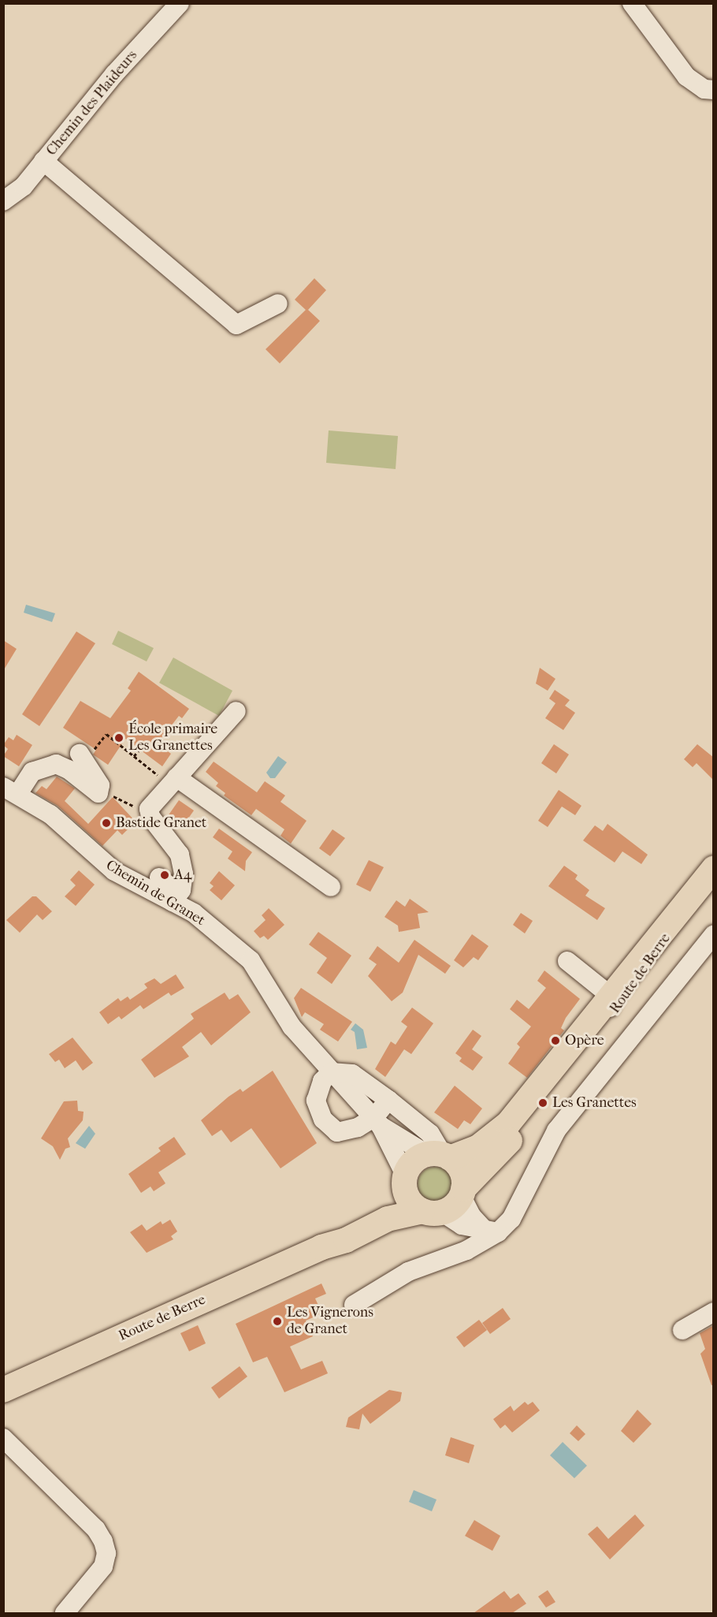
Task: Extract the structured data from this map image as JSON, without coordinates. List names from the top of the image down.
{
  "streets": {
    "main road": ["Route de Berre"],
    "street": ["Chemin des Plaideurs", "Chemin de Granet"]
  },
  "crossings": [
    ["Chemin de Granet", "Route de Berre"]
  ],
  "places": [
    "École primaire Les Granettes",
    "Bastide Granet",
    "A4",
    "Opère",
    "Les Granettes",
    "Les Vignerons de Granet"
  ]
}
